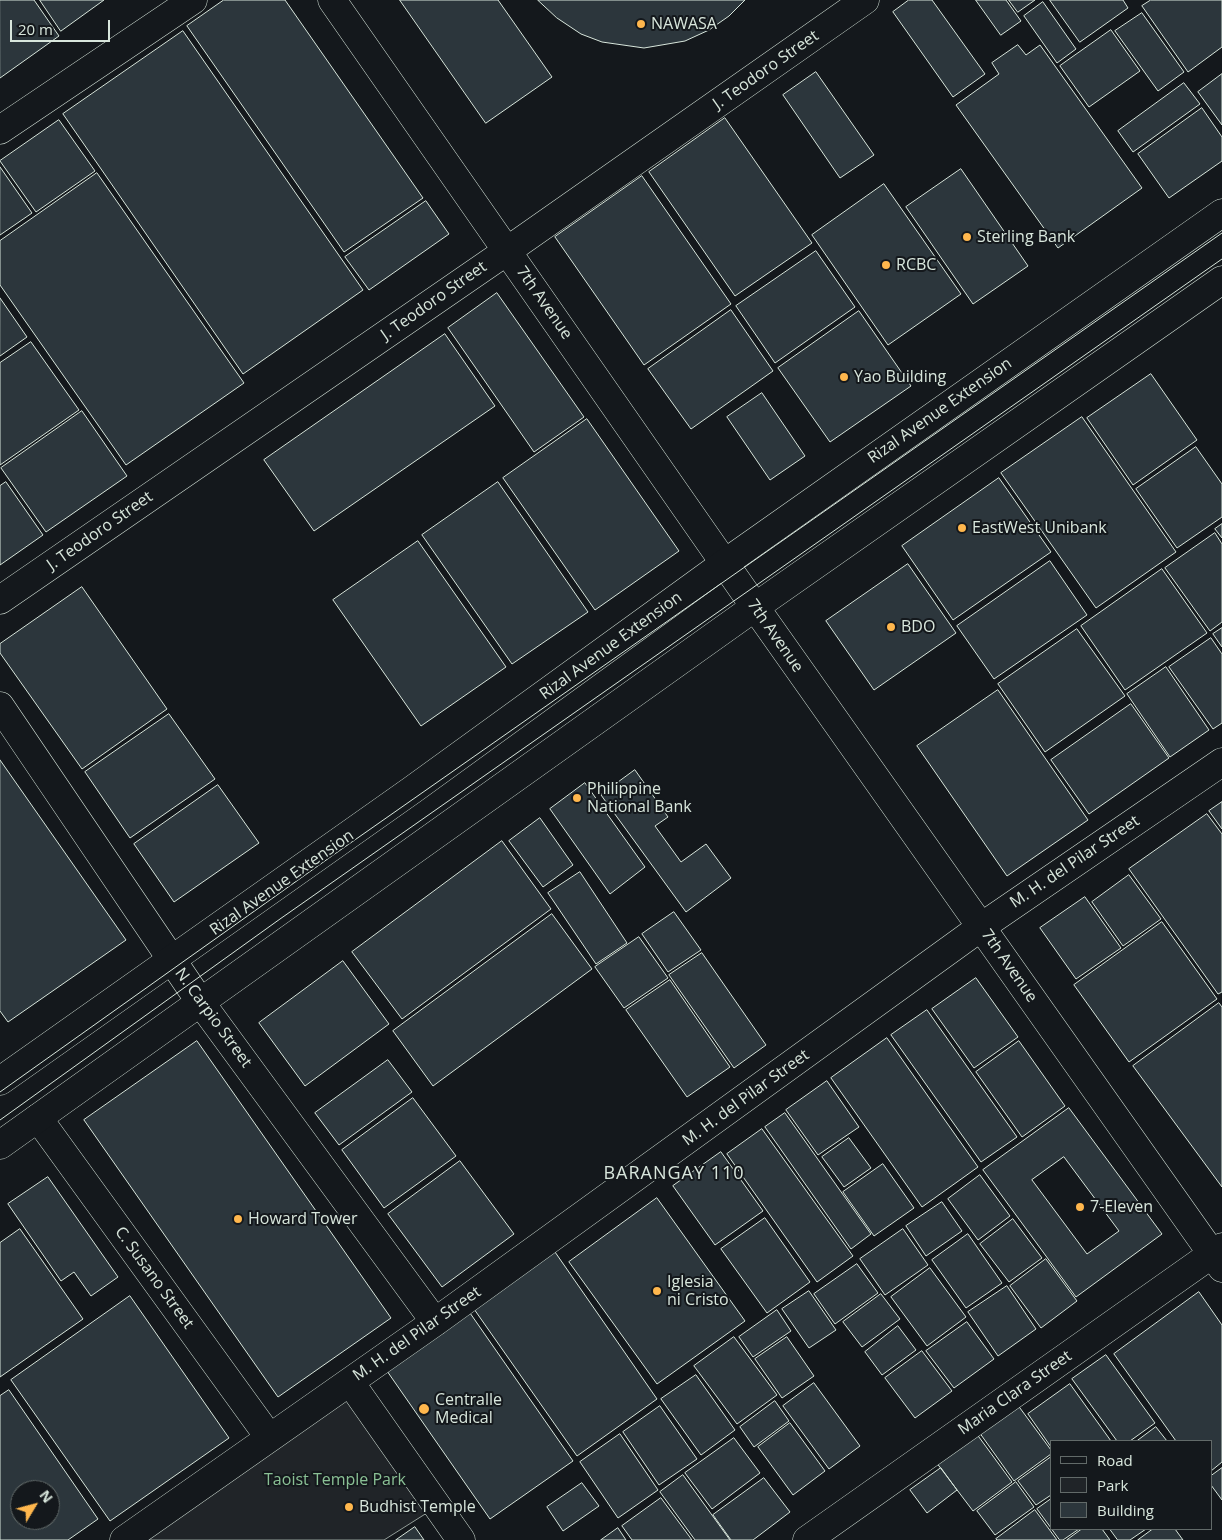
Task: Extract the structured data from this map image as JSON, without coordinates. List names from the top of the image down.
{
  "streets": {
    "street": [
      "J. Teodoro Street",
      "7th Avenue",
      "Rizal Avenue Extension",
      "M. H. del Pilar Street",
      "N. Carpio Street",
      "C. Susano Street",
      "Maria Clara Street"
    ]
  },
  "crossings": [
    ["J. Teodoro Street", "7th Avenue"],
    ["7th Avenue", "Rizal Avenue Extension"],
    ["7th Avenue", "M. H. del Pilar Street"],
    ["7th Avenue", "Maria Clara Street"],
    ["Rizal Avenue Extension", "N. Carpio Street"],
    ["M. H. del Pilar Street", "N. Carpio Street"],
    ["M. H. del Pilar Street", "C. Susano Street"]
  ],
  "districts": ["BARANGAY 110"],
  "parks": ["Taoist Temple Park"],
  "places": [
    "NAWASA",
    "Sterling Bank",
    "RCBC",
    "Yao Building",
    "EastWest Unibank",
    "BDO",
    "Philippine National Bank",
    "7-Eleven",
    "Howard Tower",
    "Iglesia ni Cristo",
    "Centralle Medical",
    "Budhist Temple"
  ],
  "legend": ["Road", "Park", "Building"],
  "scale_bar": "20 m",
  "north": "top right"
}
